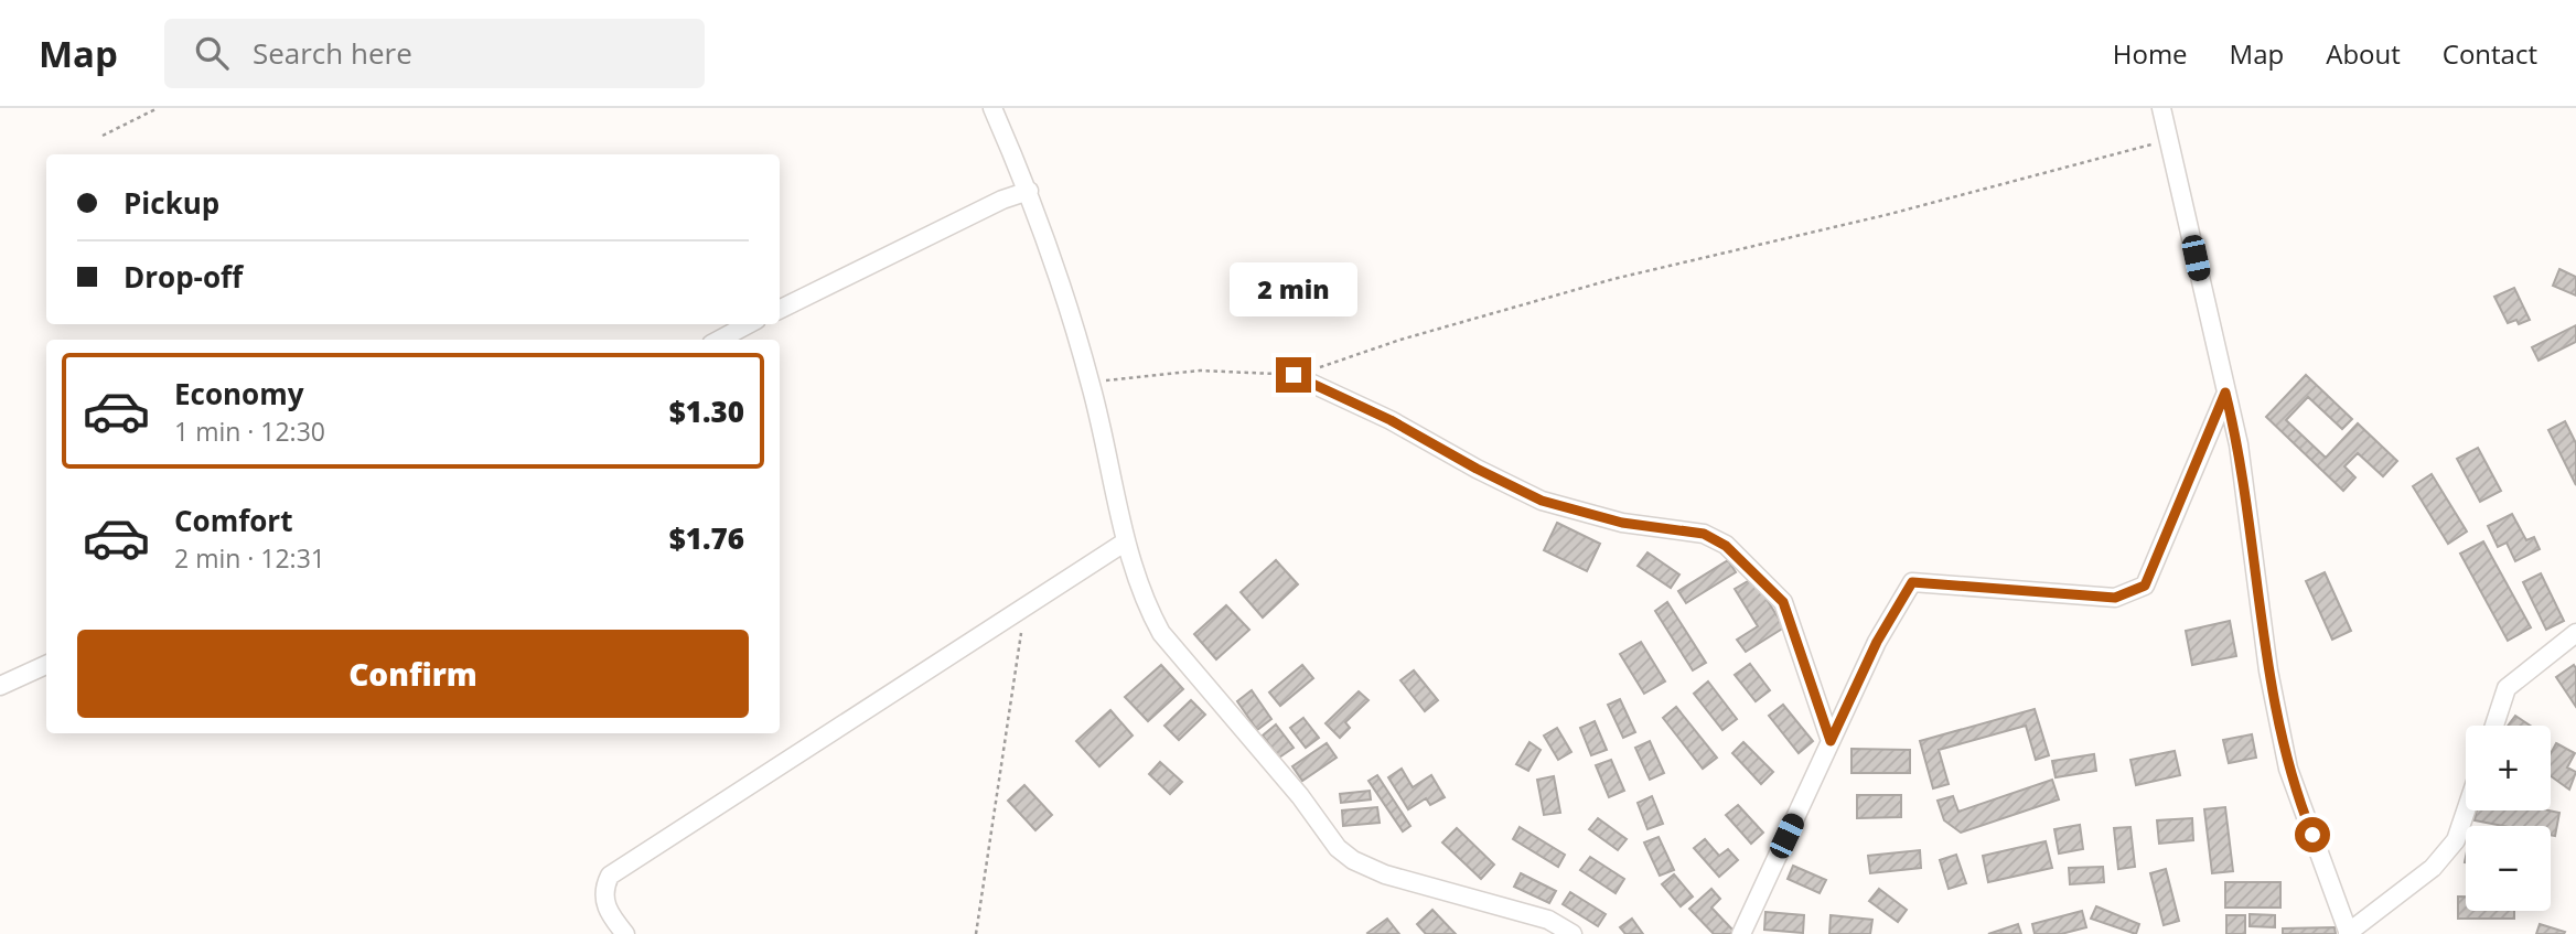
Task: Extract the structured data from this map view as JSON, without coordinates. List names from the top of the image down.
{
  "page": {
    "header": "Map",
    "search": "Search here",
    "nav": [
      "Home",
      "Map",
      "About",
      "Contact"
    ],
    "banner": ["Pickup", "Drop-off"],
    "bubble": "2 min",
    "list": [
      {
        "name": "Economy",
        "note": "1 min · 12:30",
        "value": "$1.30"
      },
      {
        "name": "Comfort",
        "note": "2 min · 12:31",
        "value": "$1.76"
      }
    ],
    "buttons": "Confirm",
    "map_buttons": ["+", "−"]
  }
}
